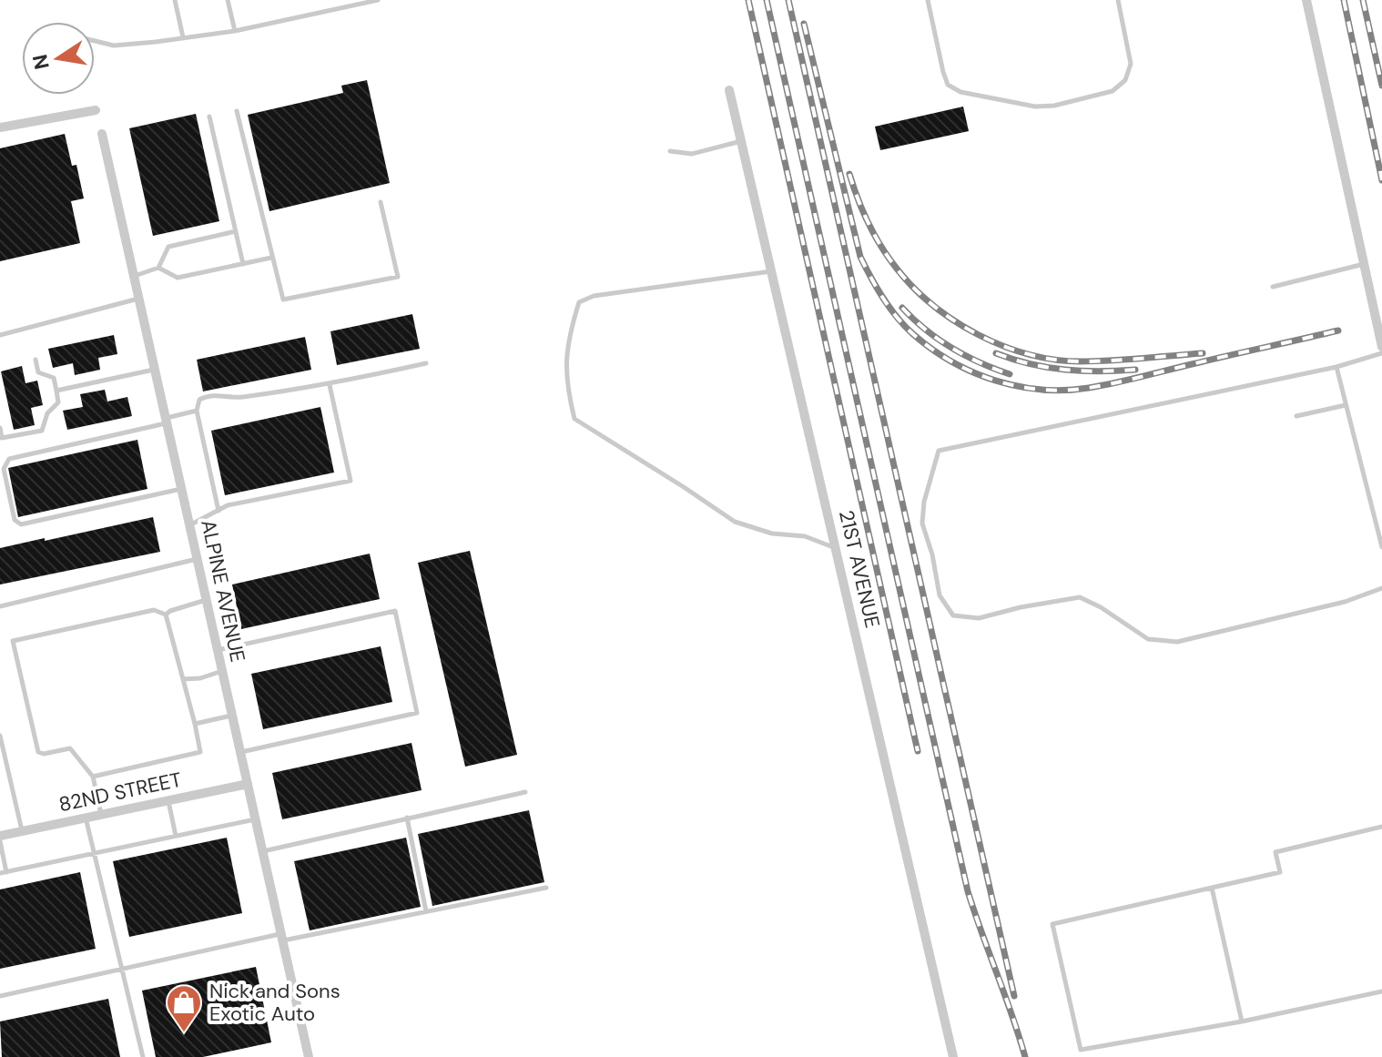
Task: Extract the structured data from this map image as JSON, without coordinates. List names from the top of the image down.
{
  "streets": {
    "street": ["21ST AVENUE", "ALPINE AVENUE", "82ND STREET"]
  },
  "crossings": [
    ["ALPINE AVENUE", "82ND STREET"]
  ],
  "places": {
    "shop": ["Nick and Sons Exotic Auto"]
  },
  "north": "left"
}
